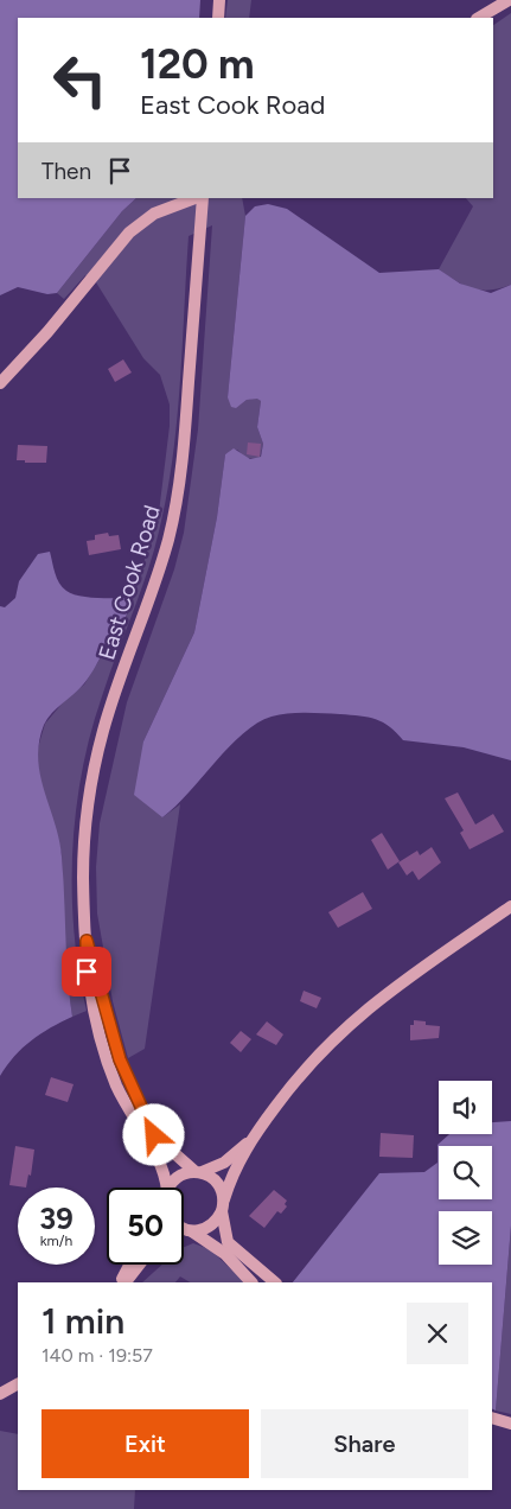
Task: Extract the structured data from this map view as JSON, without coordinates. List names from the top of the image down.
{
  "streets": {
    "main road": ["East Cook Road"]
  },
  "page": {
    "turn": ["120 m", "East Cook Road"],
    "then": "Then",
    "speed": "39 km/h",
    "limit": "50",
    "heading": ["1 min", "140 m · 19:57"],
    "buttons": ["Exit", "Share"]
  }
}
